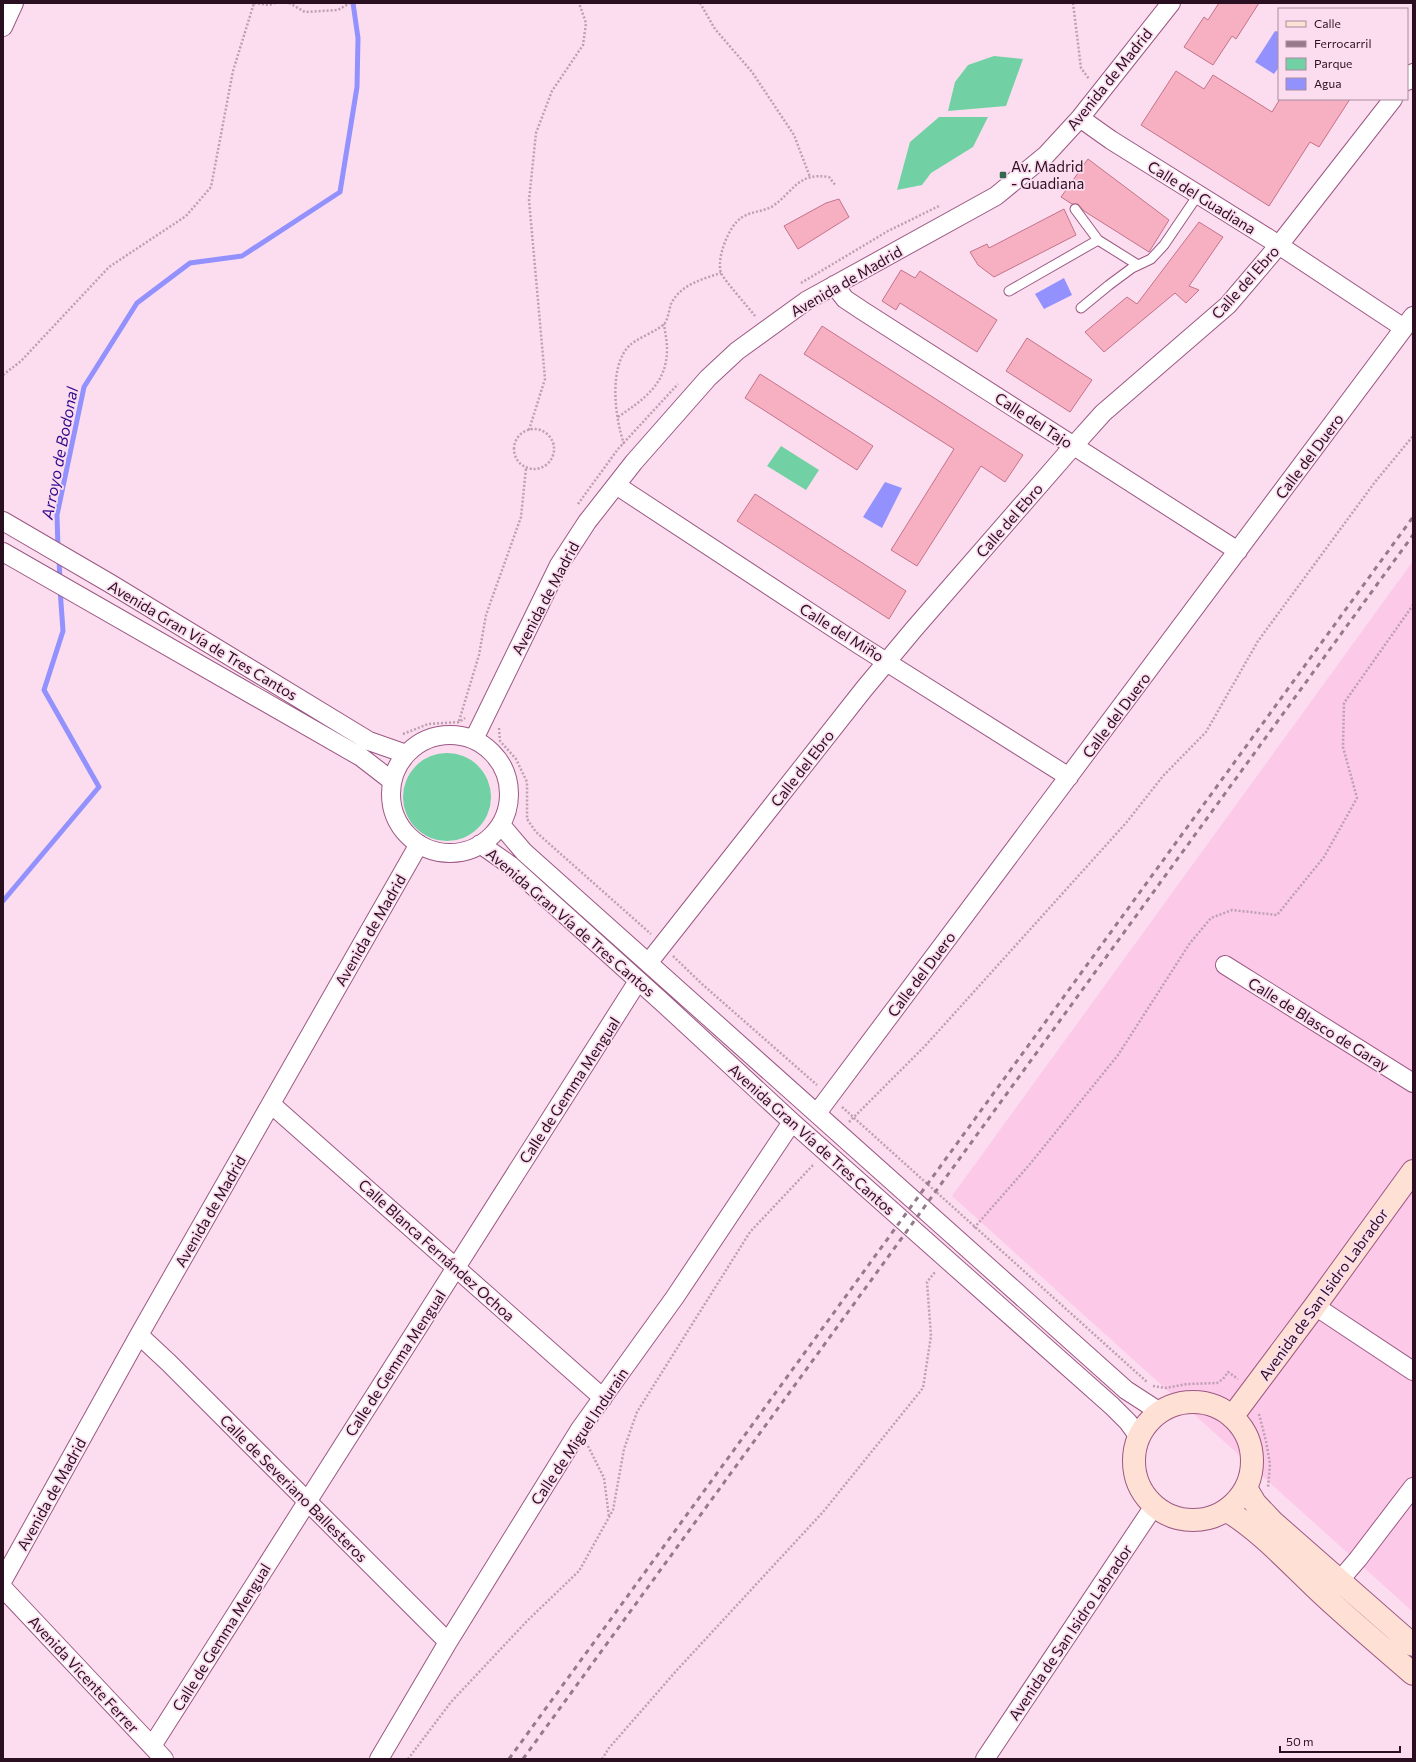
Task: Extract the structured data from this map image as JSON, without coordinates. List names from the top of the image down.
{
  "streets": {
    "street": [
      "Avenida de Madrid",
      "Calle del Guadiana",
      "Calle del Ebro",
      "Calle del Tajo",
      "Calle del Duero",
      "Calle del Miño",
      "Avenida Gran Vía de Tres Cantos",
      "Calle de Blasco de Garay",
      "Calle de Gemma Mengual",
      "Calle Blanca Fernández Ochoa",
      "Avenida de San Isidro Labrador",
      "Calle de Miguel Indurain",
      "Calle de Severiano Ballesteros",
      "Avenida Vicente Ferrer"
    ]
  },
  "crossings": [
    ["Avenida de Madrid", "Calle del Guadiana"],
    ["Avenida de Madrid", "Calle del Tajo"],
    ["Avenida de Madrid", "Calle del Miño"],
    ["Avenida de Madrid", "Avenida Gran Vía de Tres Cantos"],
    ["Avenida de Madrid", "Calle Blanca Fernández Ochoa"],
    ["Avenida de Madrid", "Calle de Severiano Ballesteros"],
    ["Calle del Guadiana", "Calle del Ebro"],
    ["Calle del Guadiana", "Calle del Duero"],
    ["Calle del Ebro", "Calle del Tajo"],
    ["Calle del Ebro", "Calle del Miño"],
    ["Calle del Ebro", "Avenida Gran Vía de Tres Cantos"],
    ["Calle del Tajo", "Calle del Duero"],
    ["Calle del Duero", "Calle del Miño"],
    ["Calle del Duero", "Avenida Gran Vía de Tres Cantos"],
    ["Avenida Gran Vía de Tres Cantos", "Calle de Gemma Mengual"],
    ["Avenida Gran Vía de Tres Cantos", "Avenida de San Isidro Labrador"],
    ["Avenida Gran Vía de Tres Cantos", "Calle de Miguel Indurain"],
    ["Calle de Gemma Mengual", "Calle Blanca Fernández Ochoa"],
    ["Calle de Gemma Mengual", "Calle de Severiano Ballesteros"],
    ["Calle de Gemma Mengual", "Avenida Vicente Ferrer"],
    ["Calle Blanca Fernández Ochoa", "Calle de Miguel Indurain"],
    ["Calle de Miguel Indurain", "Calle de Severiano Ballesteros"]
  ],
  "water": ["Arroyo de Bodonal"],
  "places": {
    "transit": ["Av. Madrid - Guadiana"]
  },
  "legend": [
    "Calle",
    "Ferrocarril",
    "Parque",
    "Agua"
  ],
  "scale_bar": "50 m"
}
